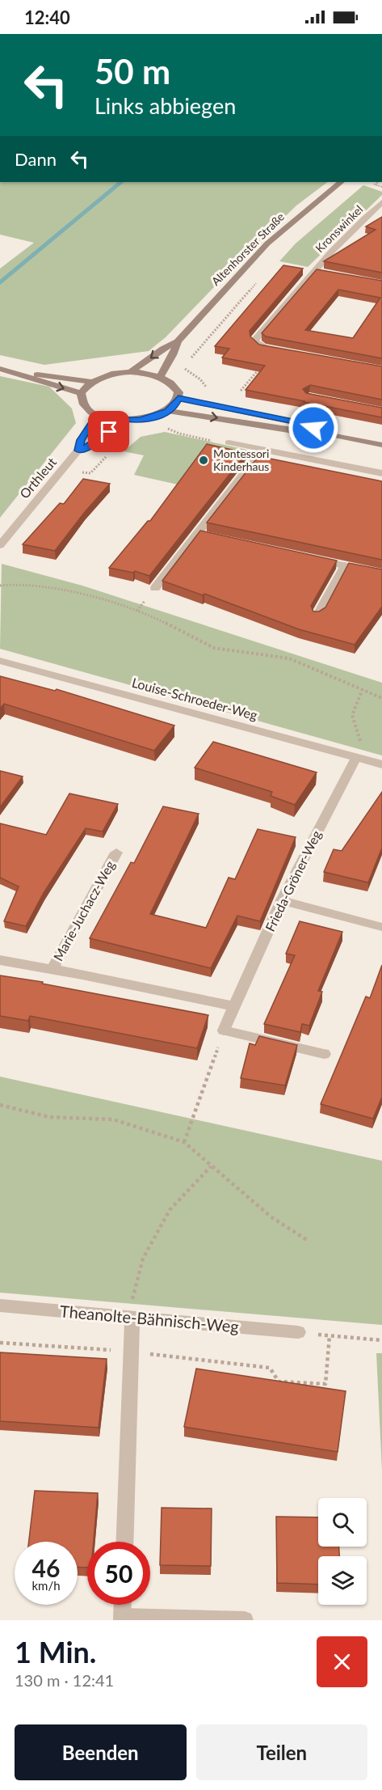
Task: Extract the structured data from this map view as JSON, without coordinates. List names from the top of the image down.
{
  "streets": {
    "main road": ["Altenhorster Straße"],
    "street": [
      "Kronswinkel",
      "Orthleut",
      "Louise-Schroeder-Weg",
      "Frieda-Gröner-Weg",
      "Marie-Juchacz-Weg",
      "Theanolte-Bähnisch-Weg"
    ]
  },
  "crossings": [
    ["Louise-Schroeder-Weg", "Frieda-Gröner-Weg"]
  ],
  "places": ["Montessori Kinderhaus"],
  "page": {
    "status": "12:40",
    "turn": ["50 m", "Links abbiegen"],
    "then": "Dann",
    "speed": "46 km/h",
    "limit": "50",
    "heading": ["1 Min.", "130 m · 12:41"],
    "buttons": ["Beenden", "Teilen"]
  }
}
